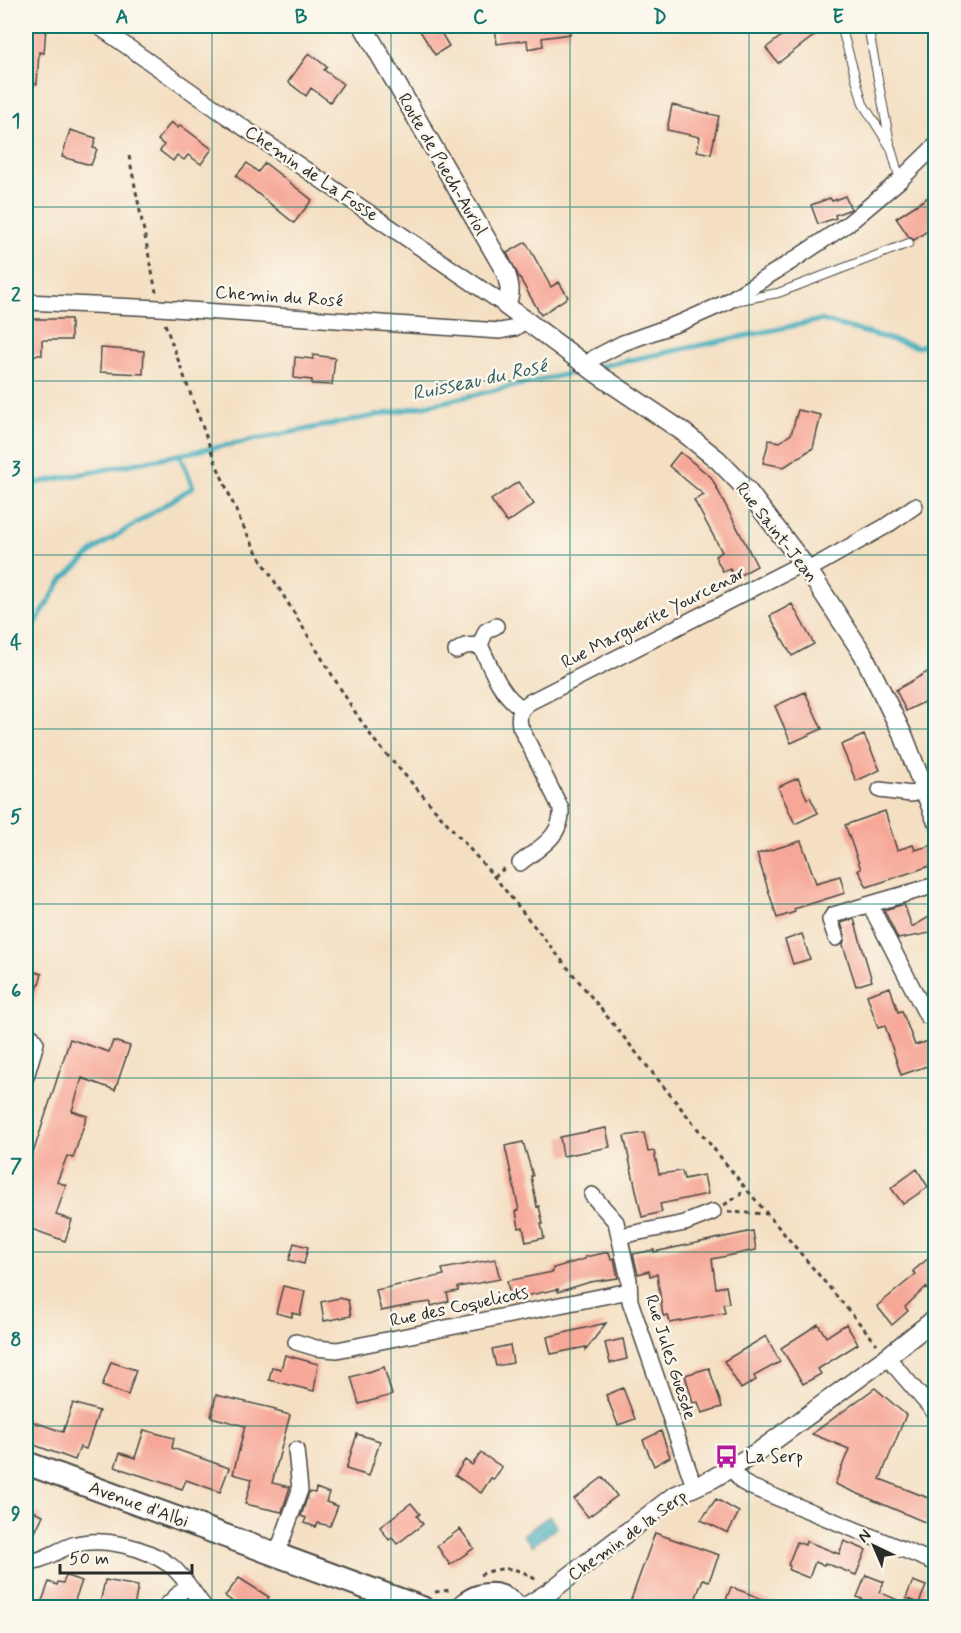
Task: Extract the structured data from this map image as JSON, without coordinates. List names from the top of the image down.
{
  "streets": {
    "main road": ["Avenue d'Albi"],
    "street": [
      "Route de Puech-Auriol",
      "Chemin de La Fosse",
      "Chemin du Rosé",
      "Rue Saint-Jean",
      "Rue Marguerite Yourcenar",
      "Rue des Coquelicots",
      "Rue Jules Guesde",
      "Chemin de la Serp"
    ]
  },
  "crossings": [
    ["Route de Puech-Auriol", "Chemin de La Fosse"],
    ["Chemin de La Fosse", "Chemin du Rosé"],
    ["Chemin de La Fosse", "Rue Saint-Jean"],
    ["Chemin du Rosé", "Rue Saint-Jean"],
    ["Rue Saint-Jean", "Rue Marguerite Yourcenar"],
    ["Rue des Coquelicots", "Rue Jules Guesde"],
    ["Rue Jules Guesde", "Chemin de la Serp"]
  ],
  "water": ["Ruisseau du Rosé"],
  "places": {
    "bus stop": ["La Serp"]
  },
  "scale_bar": "50 m",
  "north": "top left",
  "grid": {
    "columns": [
      "A",
      "B",
      "C",
      "D",
      "E"
    ],
    "rows": [
      "1",
      "2",
      "3",
      "4",
      "5",
      "6",
      "7",
      "8",
      "9"
    ]
  }
}
